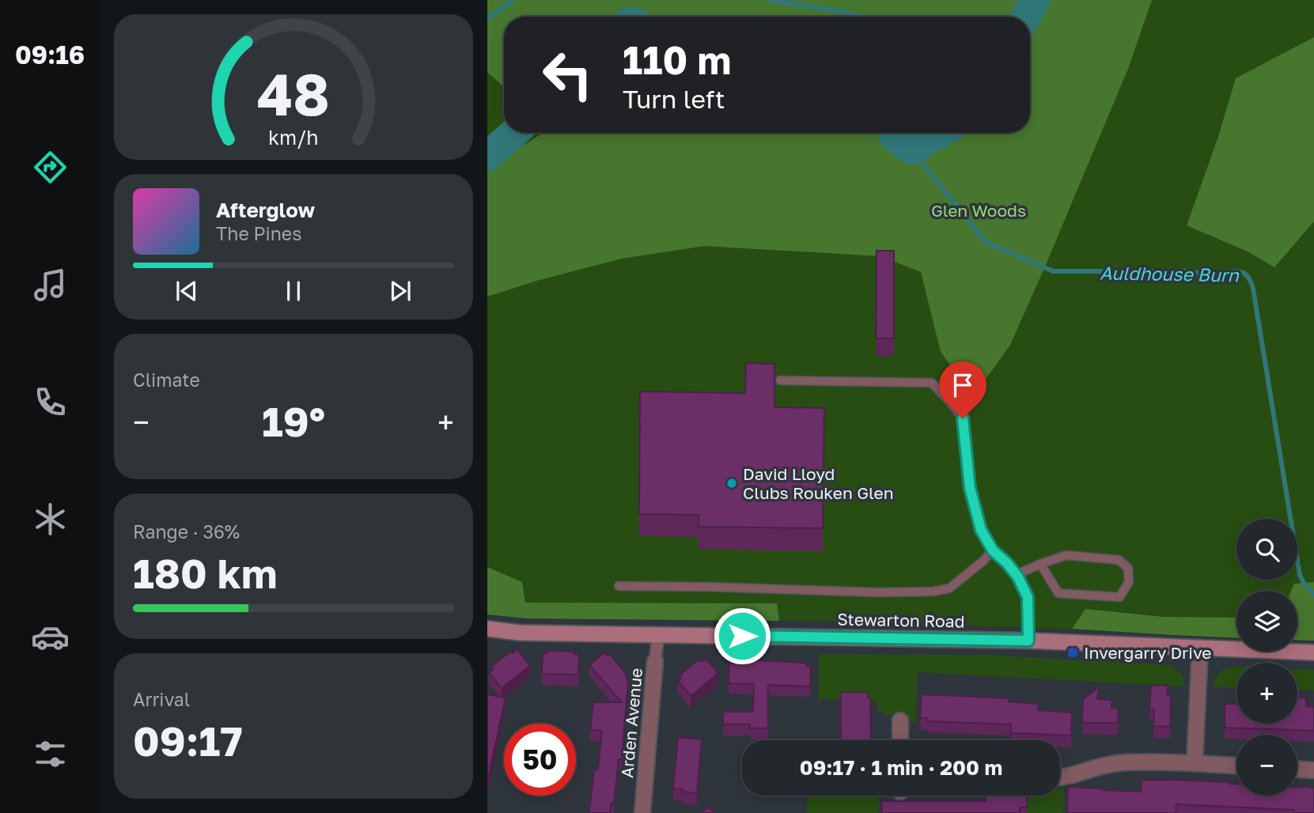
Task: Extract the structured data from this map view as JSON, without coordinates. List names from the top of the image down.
{
  "streets": {
    "main road": ["Stewarton Road"],
    "street": ["Arden Avenue"]
  },
  "crossings": [
    ["Stewarton Road", "Arden Avenue"]
  ],
  "water": ["Auldhouse Burn"],
  "parks": ["Glen Woods"],
  "places": {
    "other": ["David Lloyd Clubs Rouken Glen"],
    "transit": ["Invergarry Drive"]
  },
  "page": {
    "tabs": "09:16",
    "turn": ["110 m", "Turn left"],
    "song": ["Afterglow", "The Pines"],
    "tile": [
      "Climate",
      ["Range · 36%", "180 km"],
      ["Arrival", "09:17"]
    ],
    "heat": ["−", "19°", "+"],
    "map_buttons": ["+", "−"],
    "limit": "50",
    "trip": "09:17 · 1 min · 200 m",
    "gauge": ["48", "km/h"]
  }
}
